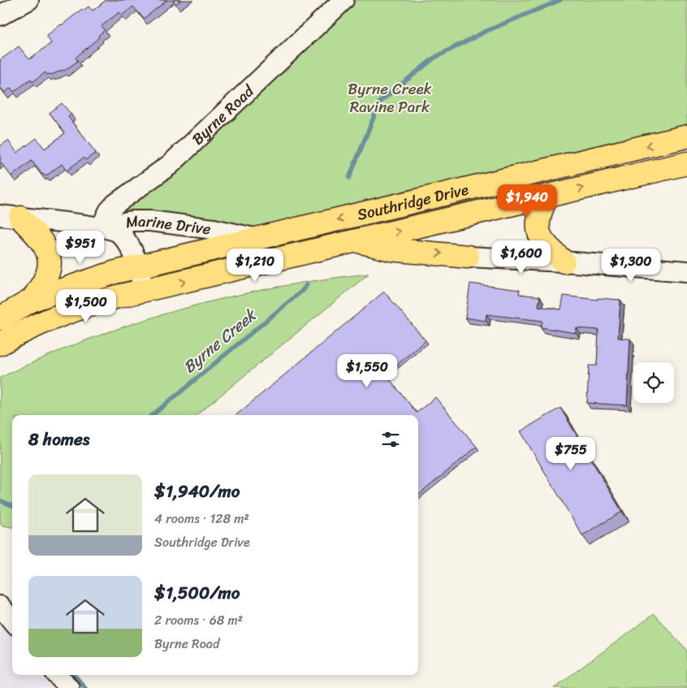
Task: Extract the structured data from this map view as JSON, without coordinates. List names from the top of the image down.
{
  "streets": {
    "main road": ["Southridge Drive"],
    "street": ["Byrne Road", "Marine Drive"]
  },
  "crossings": [
    ["Byrne Road", "Marine Drive"],
    ["Southridge Drive", "Marine Drive"]
  ],
  "water": ["Byrne Creek"],
  "parks": ["Byrne Creek Ravine Park"],
  "page": {
    "price": [
      "$1,940",
      "$951",
      "$1,600",
      "$1,210",
      "$1,300",
      "$1,500",
      "$1,550",
      "$755"
    ],
    "heading": "8 homes",
    "list": [
      {
        "name": "$1,940/mo",
        "note": "4 rooms · 128 m² · Southridge Drive"
      },
      {
        "name": "$1,500/mo",
        "note": "2 rooms · 68 m² · Byrne Road"
      }
    ]
  }
}
